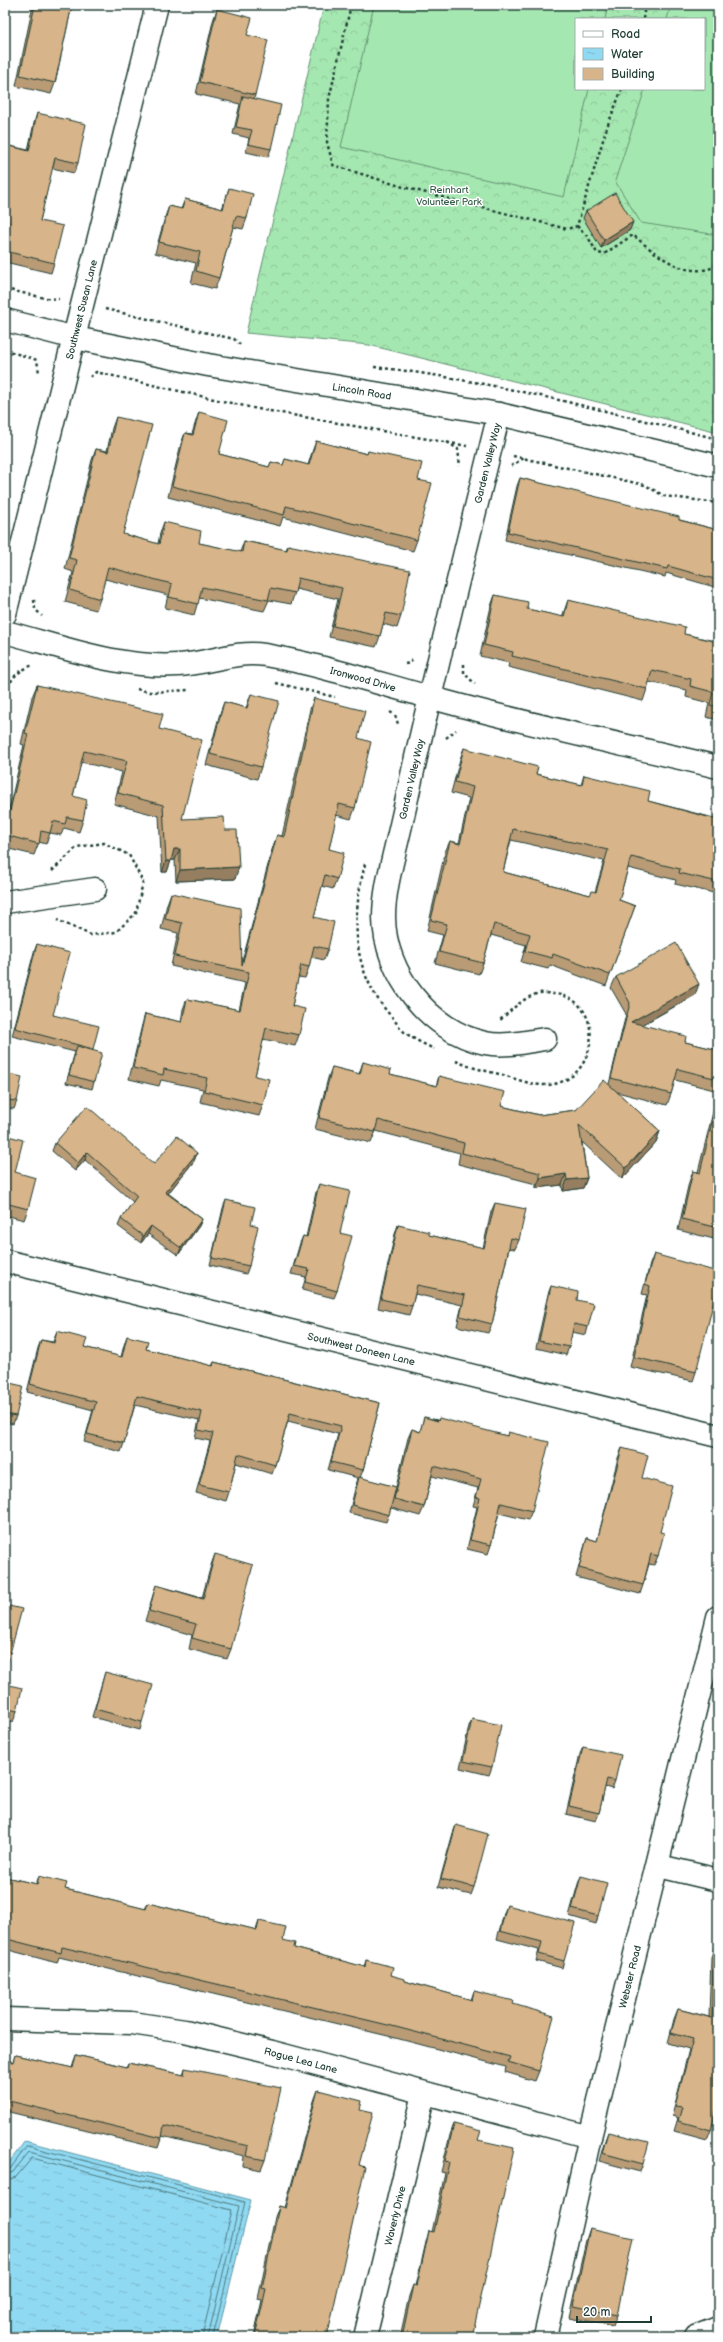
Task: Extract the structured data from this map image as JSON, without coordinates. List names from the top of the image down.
{
  "streets": {
    "street": [
      "Southwest Susan Lane",
      "Lincoln Road",
      "Garden Valley Way",
      "Ironwood Drive",
      "Southwest Doneen Lane",
      "Webster Road",
      "Rogue Lea Lane",
      "Waverly Drive"
    ]
  },
  "crossings": [
    ["Southwest Susan Lane", "Lincoln Road"],
    ["Lincoln Road", "Garden Valley Way"],
    ["Garden Valley Way", "Ironwood Drive"],
    ["Webster Road", "Rogue Lea Lane"],
    ["Rogue Lea Lane", "Waverly Drive"]
  ],
  "parks": ["Reinhart Volunteer Park"],
  "legend": ["Road", "Water", "Building"],
  "scale_bar": "20 m"
}
